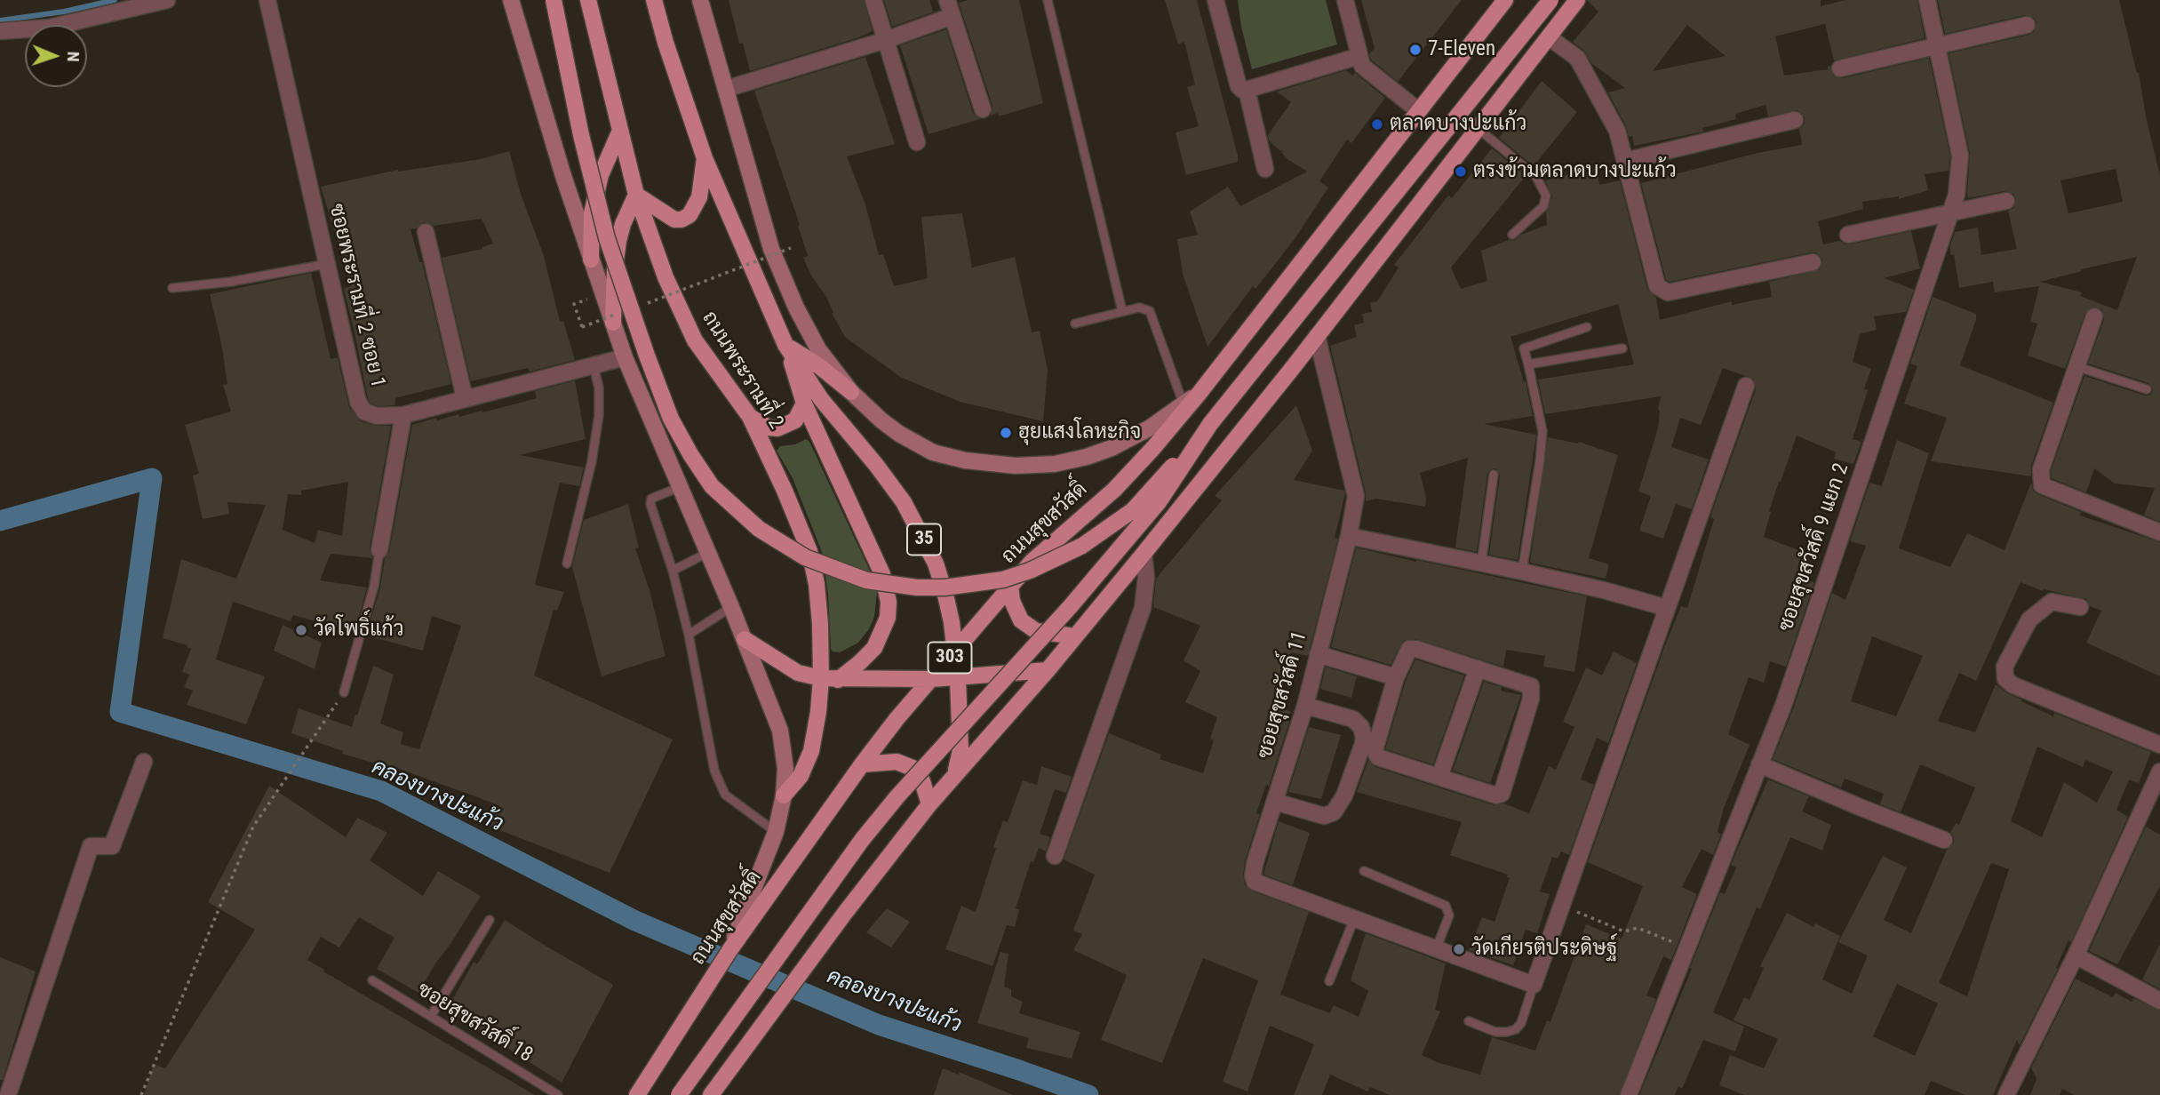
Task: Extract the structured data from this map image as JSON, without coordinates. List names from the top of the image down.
{
  "streets": {
    "main road": [
      "ถนนพระรามที่ 2",
      "ถนนสุขสวัสดิ์",
      "35",
      "303"
    ],
    "street": ["ซอยพระรามที่ 2 ซอย 1", "ซอยสุขสวัสดิ์ 9 แยก 2", "ซอยสุขสวัสดิ์ 11"],
    "lane": ["ซอยสุขสวัสดิ์ 18"]
  },
  "crossings": [
    ["ซอยพระรามที่ 2 ซอย 1", "ถนนพระรามที่ 2"],
    ["ถนนพระรามที่ 2", "ถนนสุขสวัสดิ์"],
    ["ถนนสุขสวัสดิ์", "35"]
  ],
  "water": ["คลองบางปะแก้ว"],
  "places": [
    "7-Eleven",
    "ตลาดบางปะแก้ว",
    "ตรงข้ามตลาดบางปะแก้ว",
    "ฮุยแสงโลหะกิจ",
    "วัดโพธิ์แก้ว",
    "วัดเกียรติประดิษฐ์"
  ],
  "north": "right"
}
